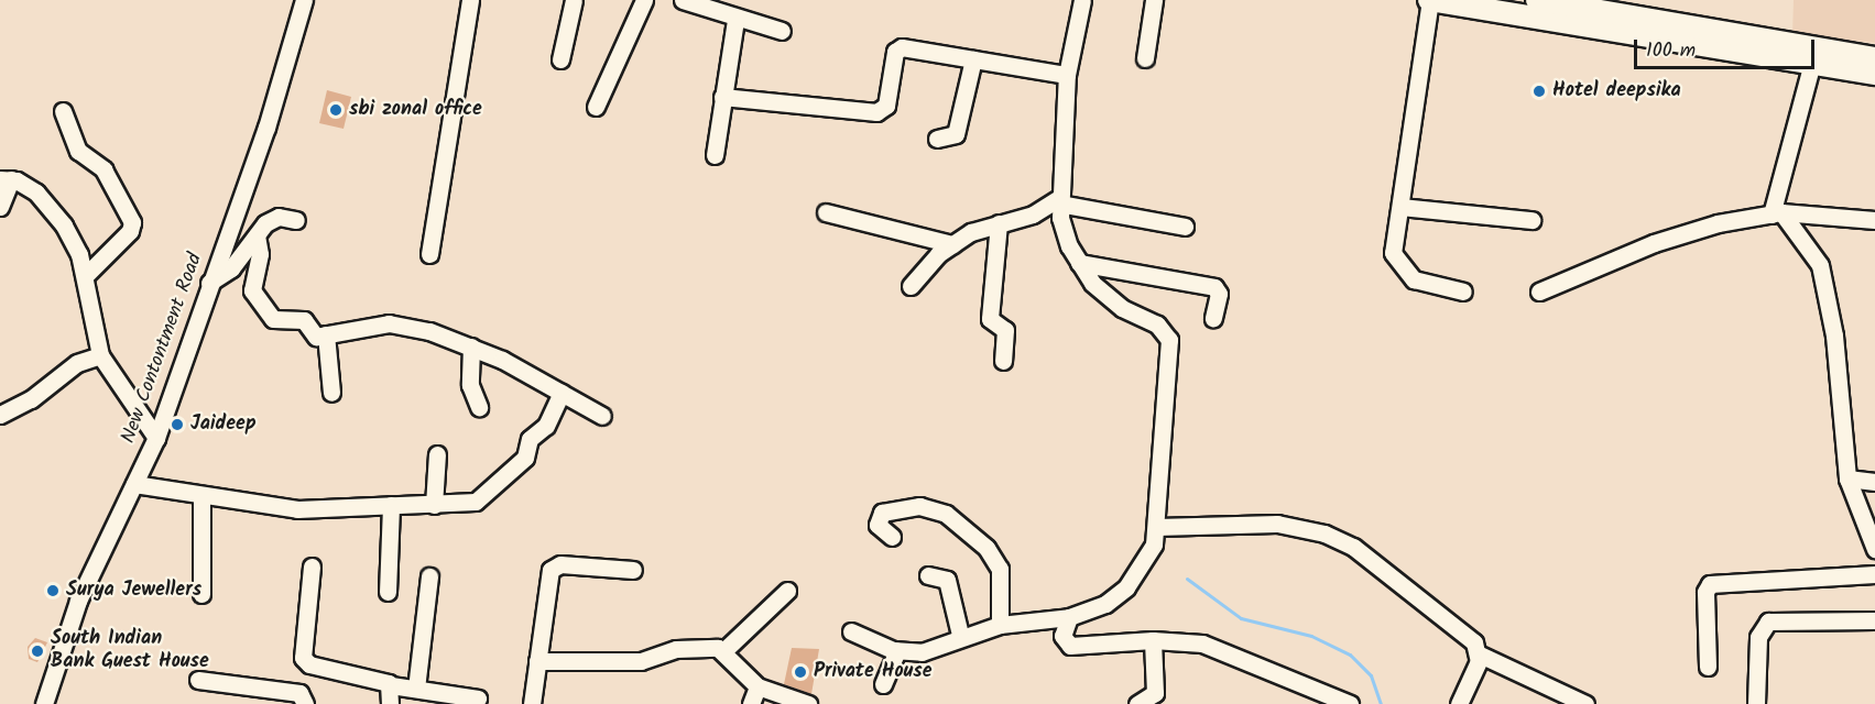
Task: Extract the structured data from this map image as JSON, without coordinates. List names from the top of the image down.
{
  "streets": {
    "street": ["New Contontment Road"]
  },
  "places": [
    "Hotel deepsika",
    "sbi zonal office",
    "Jaideep",
    "Surya Jewellers",
    "South Indian Bank Guest House",
    "Private House"
  ],
  "scale_bar": "100 m"
}
